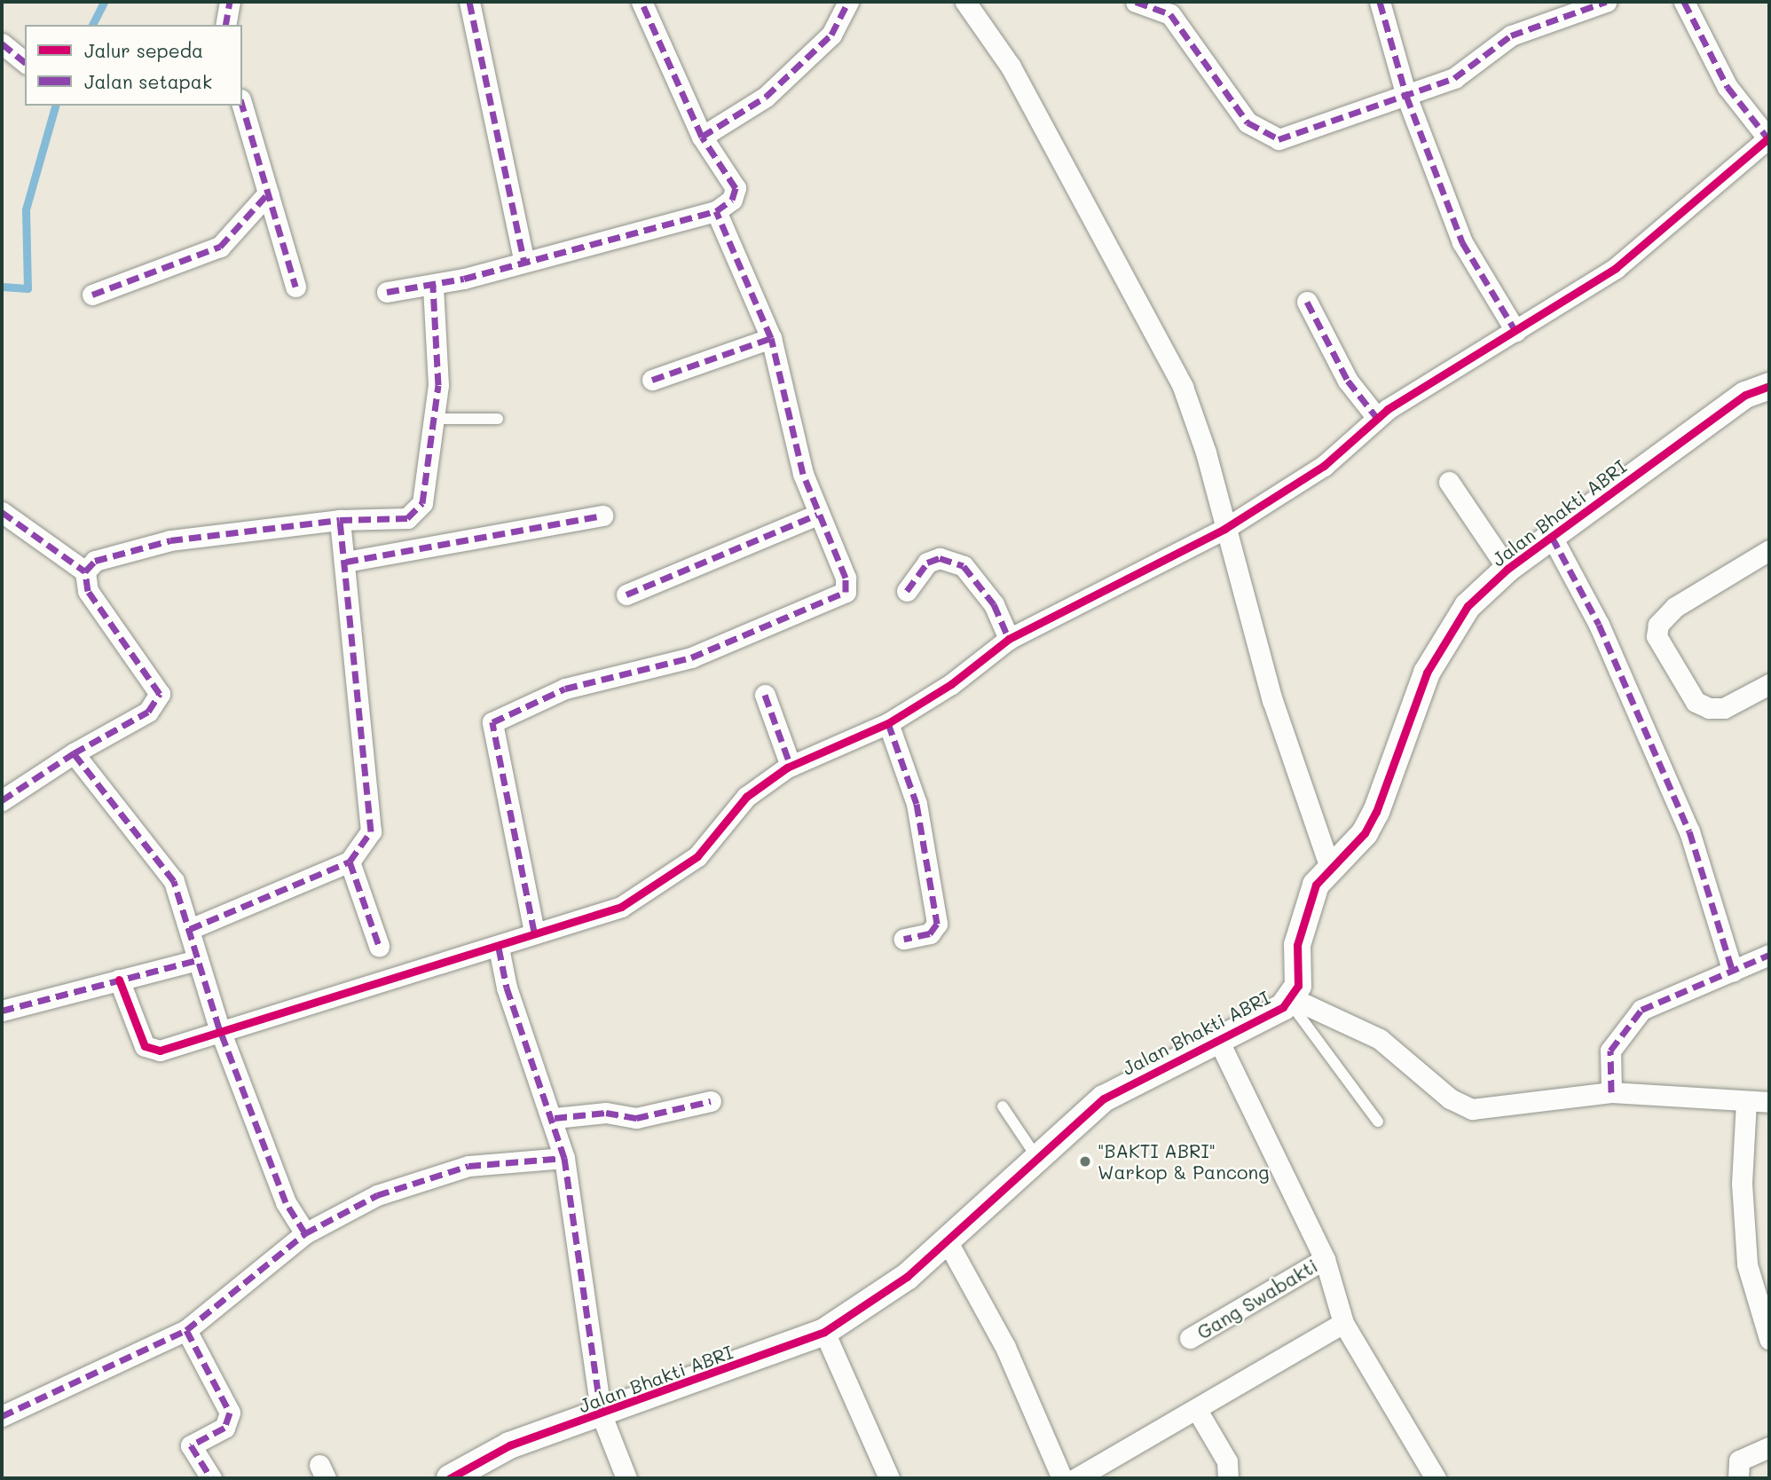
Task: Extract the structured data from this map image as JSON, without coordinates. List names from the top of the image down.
{
  "streets": {
    "street": ["Jalan Bhakti ABRI", "Gang Swabakti"]
  },
  "places": ["\"BAKTI ABRI\" Warkop & Pancong"],
  "legend": ["Jalur sepeda", "Jalan setapak"]
}
